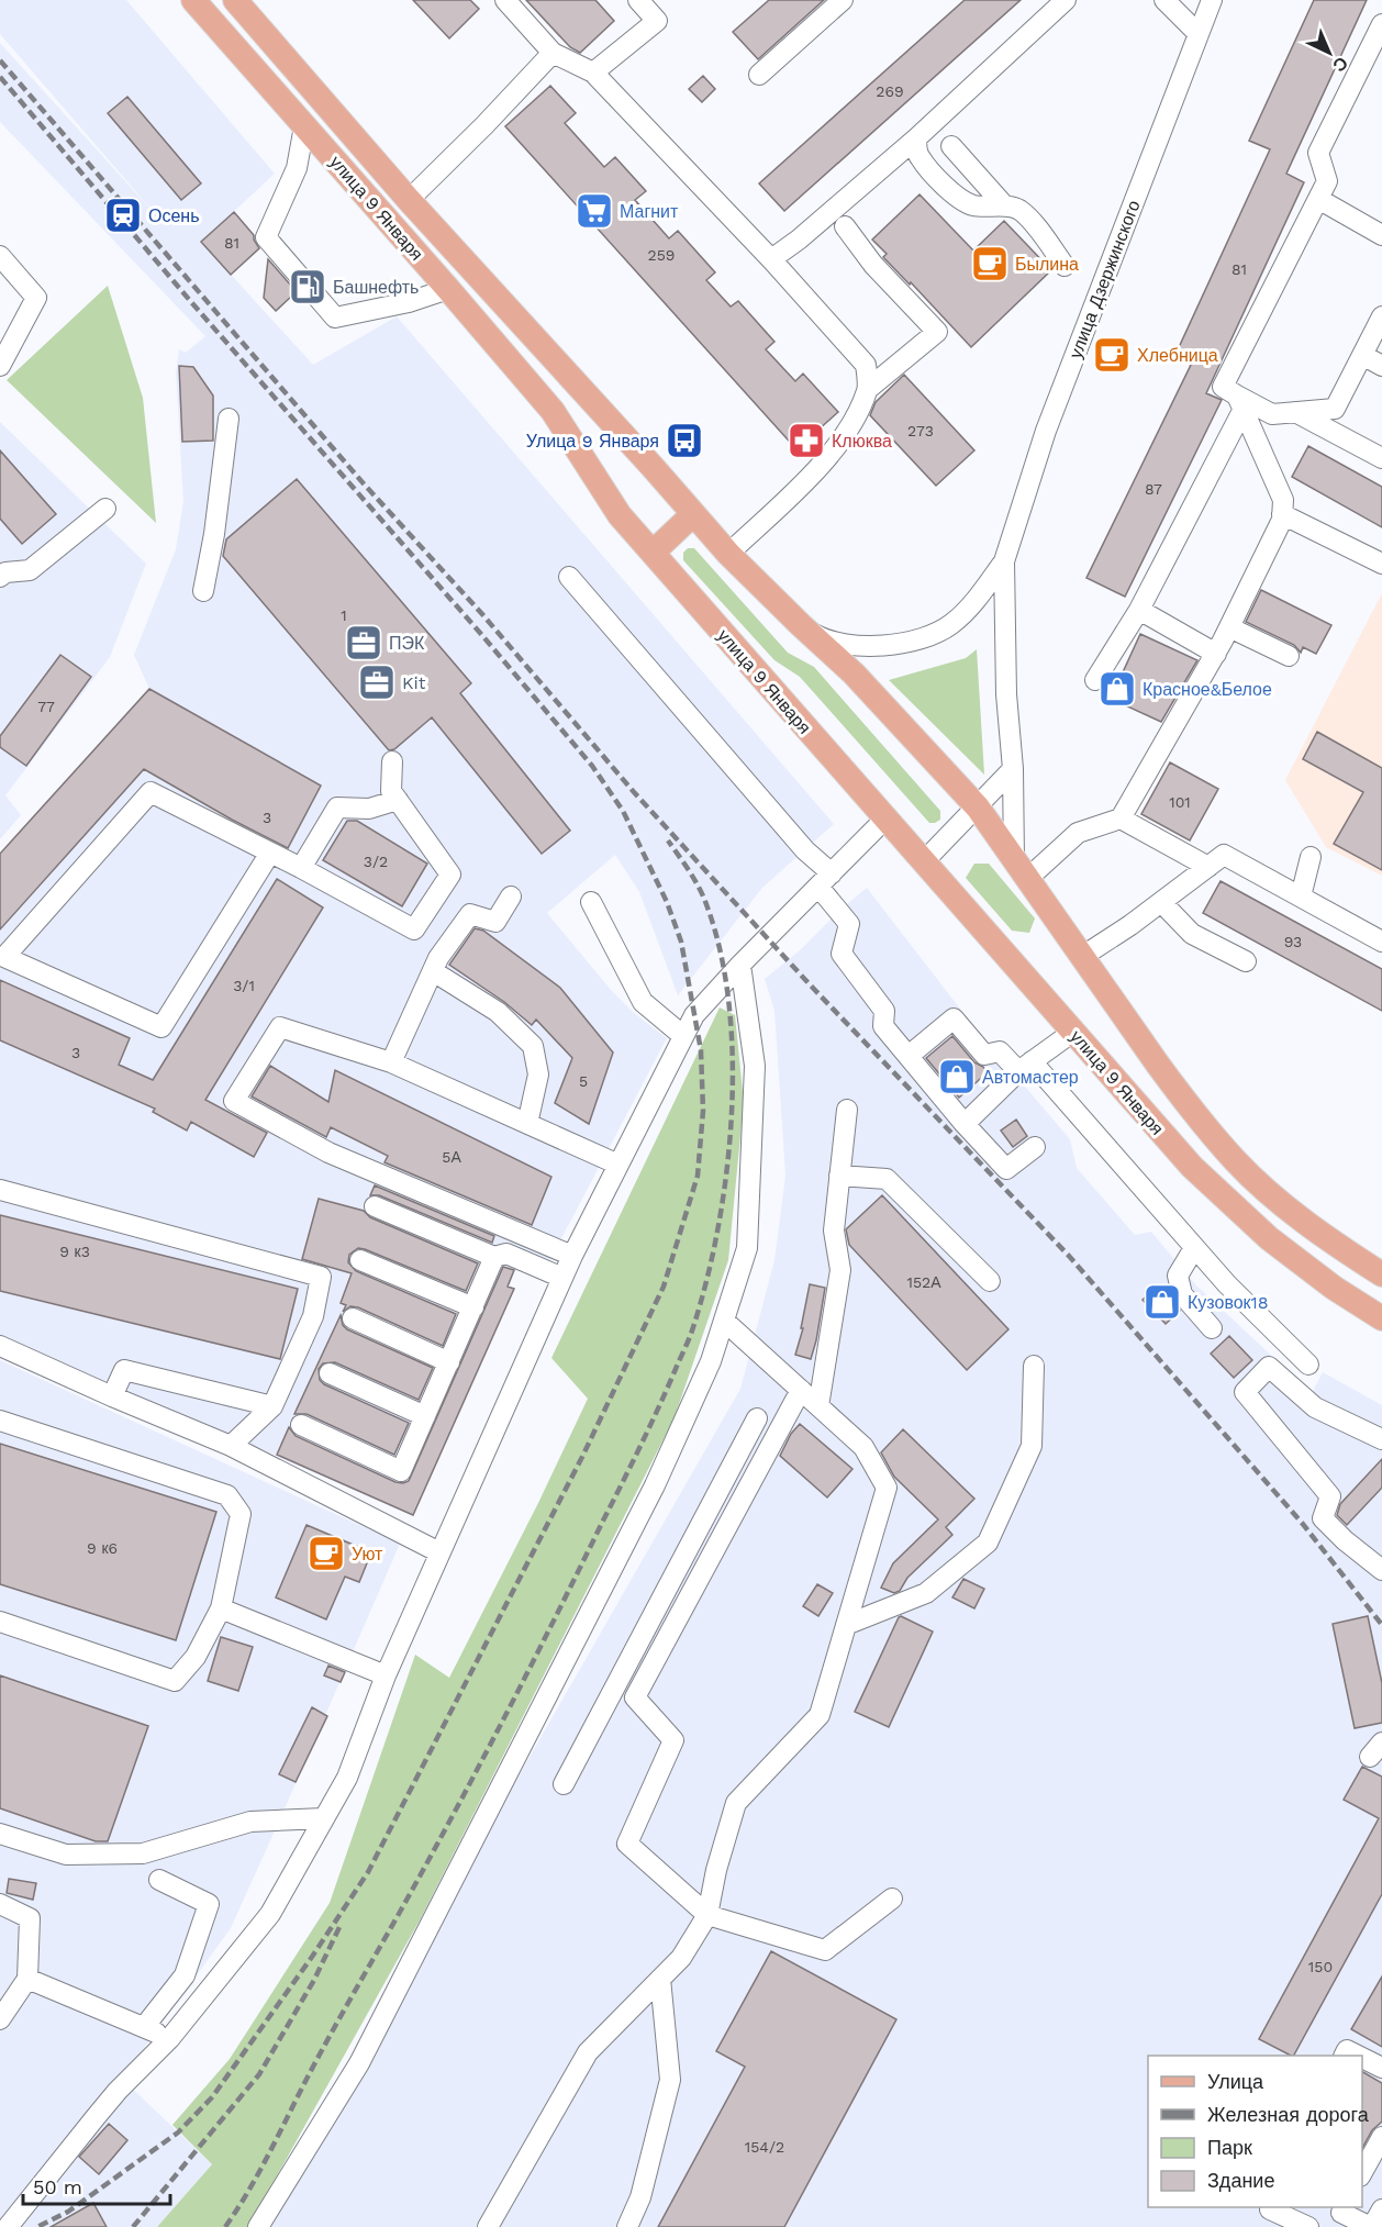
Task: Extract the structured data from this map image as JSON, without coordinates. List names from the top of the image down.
{
  "streets": {
    "main road": ["улица 9 Января"],
    "street": ["улица Дзержинского"]
  },
  "crossings": [
    ["улица 9 Января", "улица Дзержинского"]
  ],
  "places": {
    "supermarket": ["Магнит"],
    "station": ["Осень"],
    "cafe": ["Былина", "Хлебница", "Уют"],
    "fuel station": ["Башнефть"],
    "bus stop": ["Улица 9 Января"],
    "pharmacy": ["Клюква"],
    "office": ["ПЭК", "Kit"],
    "shop": ["Красное&Белое", "Автомастер", "Кузовок18"]
  },
  "house_numbers": [
    "269",
    "81",
    "259",
    "81",
    "273",
    "87",
    "1",
    "77",
    "101",
    "3",
    "3/2",
    "93",
    "3/1",
    "3",
    "5",
    "5А",
    "9 к3",
    "152А",
    "9 к6",
    "150",
    "154/2"
  ],
  "legend": [
    "Улица",
    "Железная дорога",
    "Парк",
    "Здание"
  ],
  "scale_bar": "50 m",
  "north": "bottom right"
}
